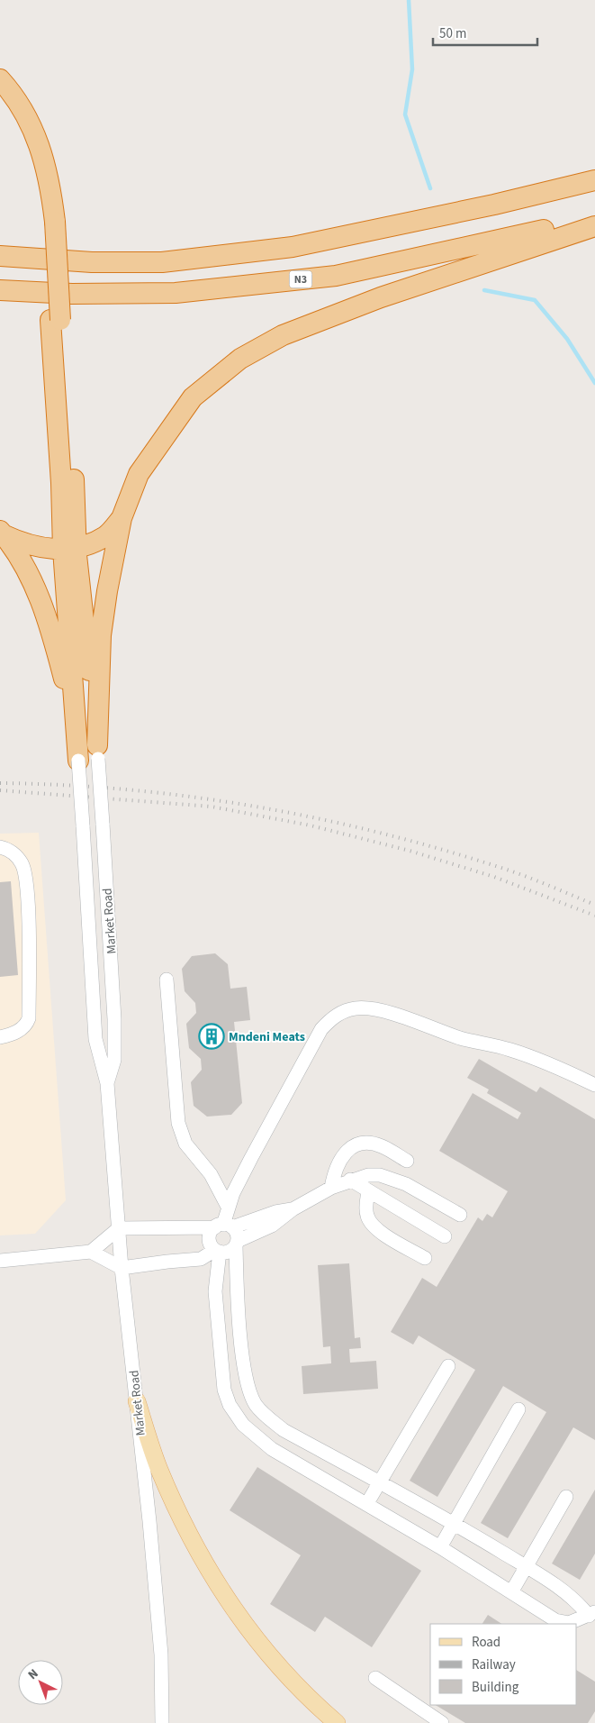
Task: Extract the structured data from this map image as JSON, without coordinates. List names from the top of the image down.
{
  "streets": {
    "highway": ["N3"],
    "street": ["Market Road"]
  },
  "places": {
    "building": ["Mndeni Meats"]
  },
  "legend": ["Road", "Railway", "Building"],
  "scale_bar": "50 m",
  "north": "top left"
}
